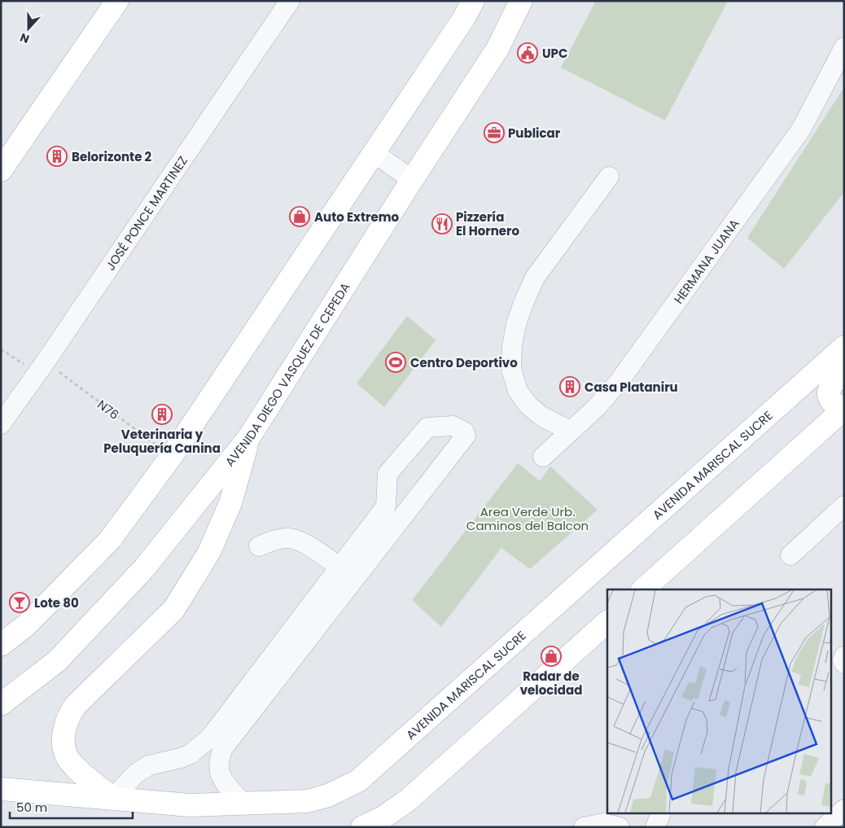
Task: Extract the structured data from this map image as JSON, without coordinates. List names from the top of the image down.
{
  "streets": {
    "main road": ["AVENIDA DIEGO VASQUEZ DE CEPEDA", "AVENIDA MARISCAL SUCRE"],
    "street": ["JOSÉ PONCE MARTINEZ", "HERMANA JUANA"],
    "path": ["N76"]
  },
  "crossings": [
    ["JOSÉ PONCE MARTINEZ", "N76"]
  ],
  "parks": ["Area Verde Urb. Caminos del Balcon"],
  "places": {
    "public building": ["UPC"],
    "office": ["Publicar"],
    "building": ["Belorizonte 2", "Casa Plataniru", "Veterinaria y Peluquería Canina"],
    "shop": ["Auto Extremo", "Radar de velocidad"],
    "restaurant": ["Pizzería El Hornero"],
    "sports": ["Centro Deportivo"],
    "bar": ["Lote 80"]
  },
  "scale_bar": "50 m",
  "north": "bottom"
}
